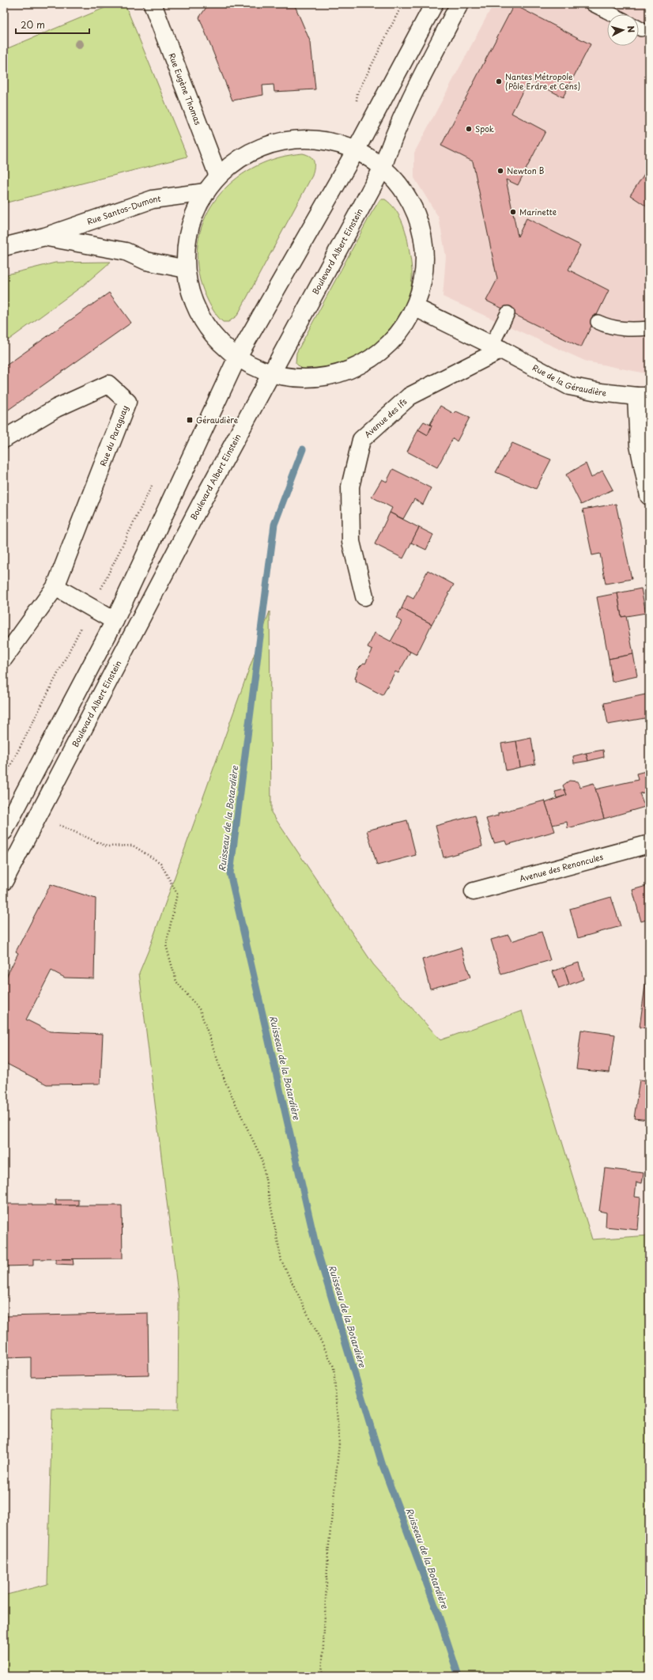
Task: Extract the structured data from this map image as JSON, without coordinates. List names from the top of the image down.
{
  "streets": {
    "street": [
      "Rue Eugène Thomas",
      "Rue Santos-Dumont",
      "Boulevard Albert Einstein",
      "Rue de la Géraudière",
      "Avenue des Ifs",
      "Rue du Paraguay",
      "Avenue des Renoncules"
    ]
  },
  "crossings": [
    ["Rue de la Géraudière", "Avenue des Ifs"]
  ],
  "water": ["Ruisseau de la Botardière"],
  "places": {
    "other": [
      "Nantes Métropole (Pôle Erdre et Cens)",
      "Spok",
      "Newton B",
      "Marinette"
    ],
    "transit": ["Géraudière"]
  },
  "scale_bar": "20 m",
  "north": "right"
}
